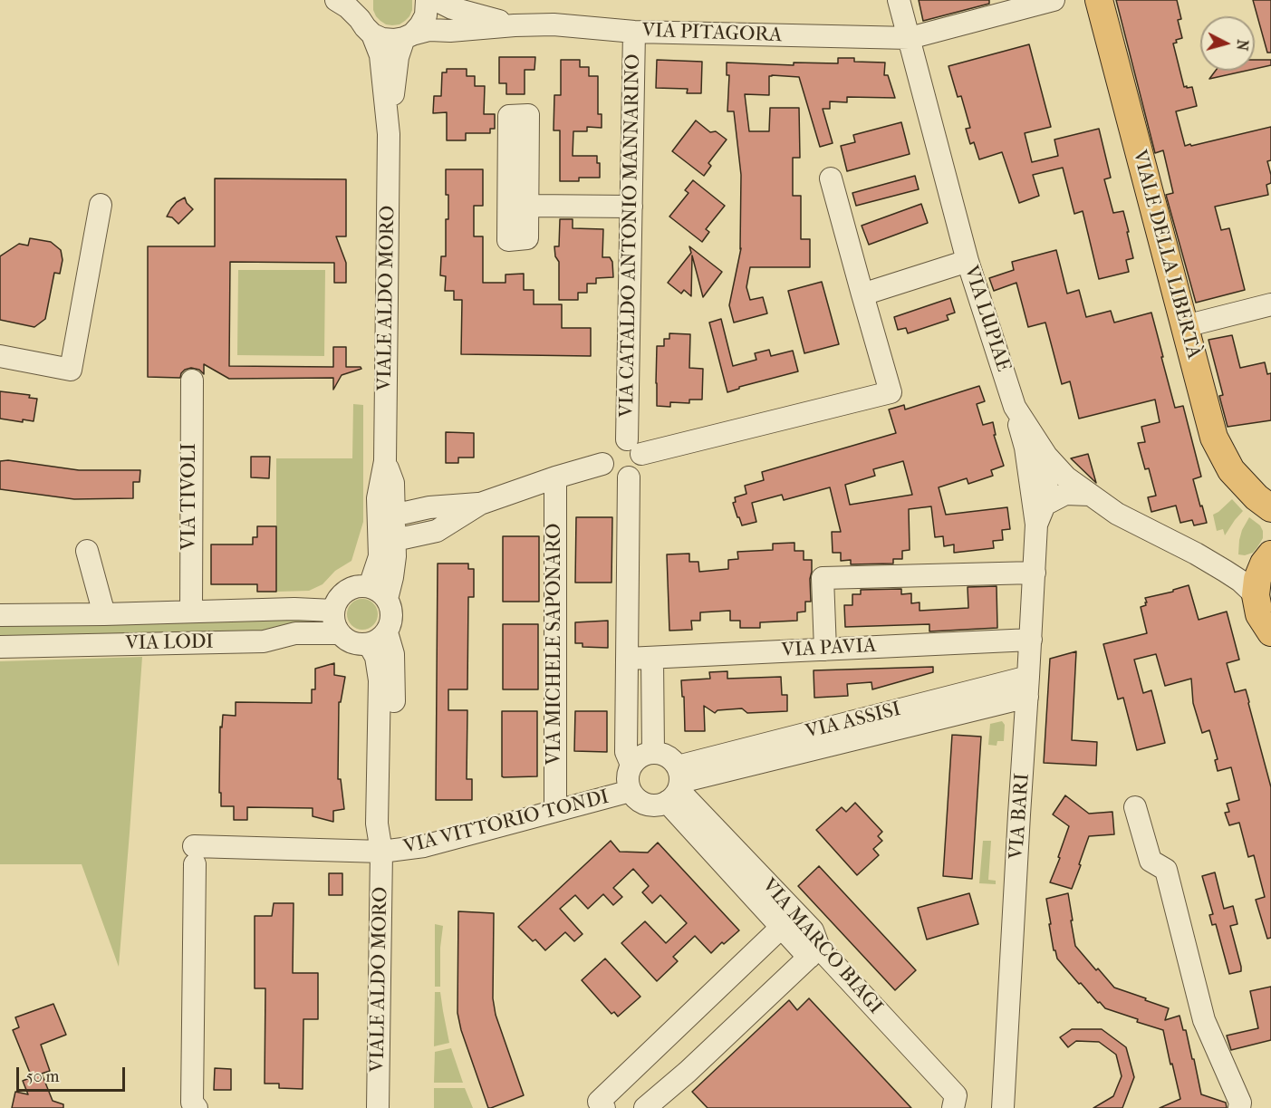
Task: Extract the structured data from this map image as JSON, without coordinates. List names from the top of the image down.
{
  "streets": {
    "main road": ["VIALE DELLA LIBERTÀ"],
    "street": [
      "VIA PITAGORA",
      "VIA CATALDO ANTONIO MANNARINO",
      "VIALE ALDO MORO",
      "VIA LUPIAE",
      "VIA TIVOLI",
      "VIA LODI",
      "VIA MICHELE SAPONARO",
      "VIA PAVIA",
      "VIA ASSISI",
      "VIA BARI",
      "VIA VITTORIO TONDI",
      "VIA MARCO BIAGI"
    ]
  },
  "crossings": [
    ["VIA PITAGORA", "VIA CATALDO ANTONIO MANNARINO"],
    ["VIA PITAGORA", "VIALE ALDO MORO"],
    ["VIA PITAGORA", "VIA LUPIAE"],
    ["VIA CATALDO ANTONIO MANNARINO", "VIA PAVIA"],
    ["VIA CATALDO ANTONIO MANNARINO", "VIA ASSISI"],
    ["VIA CATALDO ANTONIO MANNARINO", "VIA VITTORIO TONDI"],
    ["VIA CATALDO ANTONIO MANNARINO", "VIA MARCO BIAGI"],
    ["VIALE ALDO MORO", "VIA LODI"],
    ["VIALE ALDO MORO", "VIA VITTORIO TONDI"],
    ["VIA LUPIAE", "VIA BARI"],
    ["VIA TIVOLI", "VIA LODI"],
    ["VIA MICHELE SAPONARO", "VIA VITTORIO TONDI"],
    ["VIA PAVIA", "VIA BARI"],
    ["VIA ASSISI", "VIA BARI"],
    ["VIA ASSISI", "VIA VITTORIO TONDI"],
    ["VIA ASSISI", "VIA MARCO BIAGI"],
    ["VIA VITTORIO TONDI", "VIA MARCO BIAGI"]
  ],
  "scale_bar": "50 m",
  "north": "right"
}
